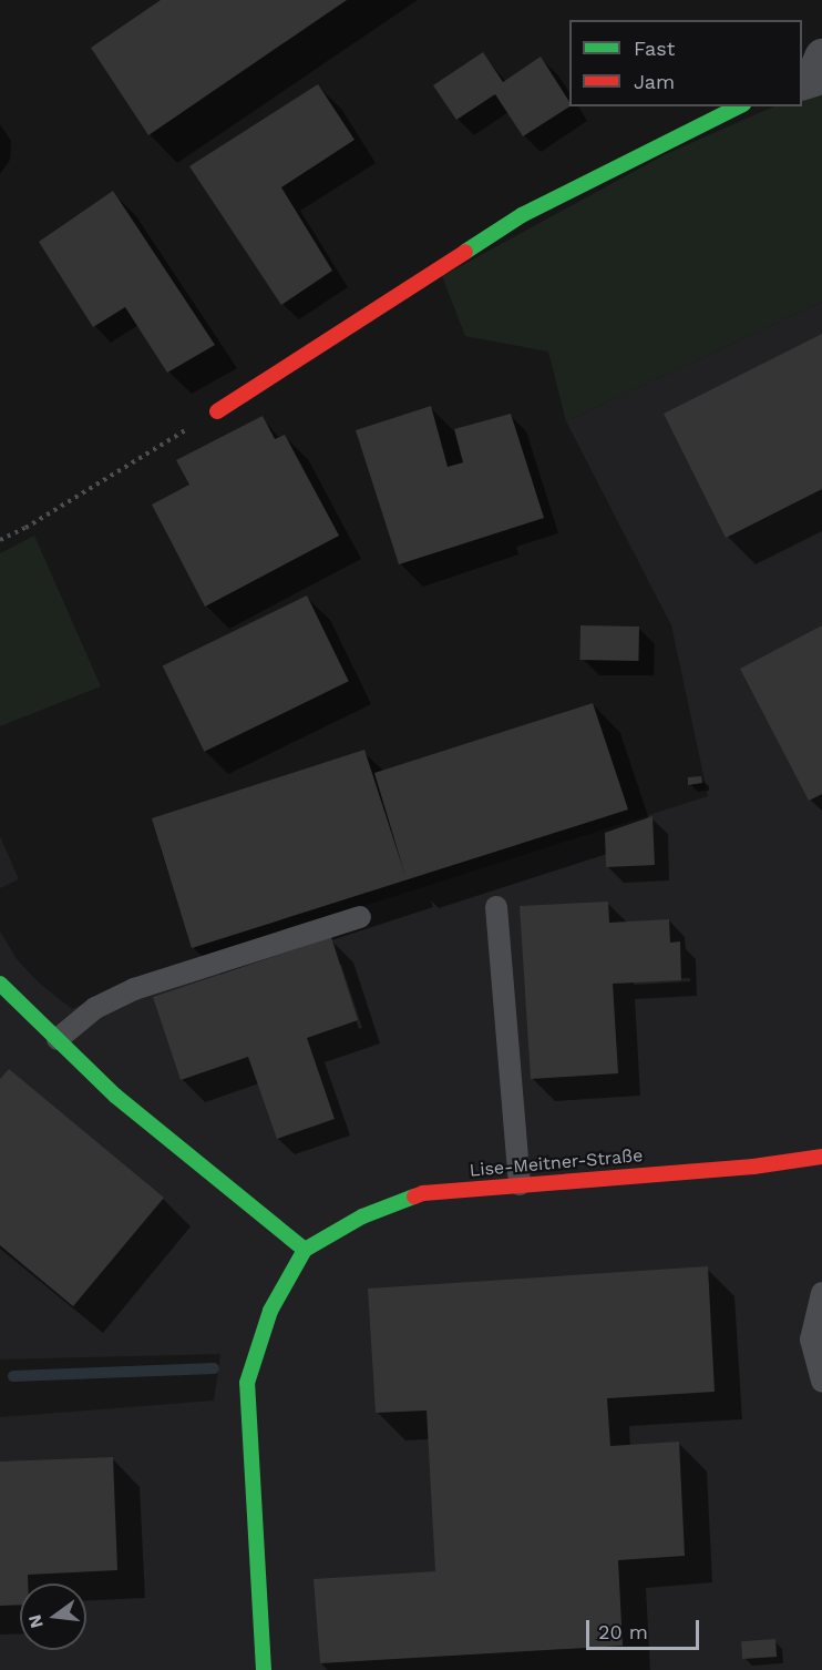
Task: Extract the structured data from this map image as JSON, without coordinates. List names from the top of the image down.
{
  "streets": {
    "street": ["Lise-Meitner-Straße"]
  },
  "legend": ["Fast", "Jam"],
  "scale_bar": "20 m",
  "north": "left"
}
